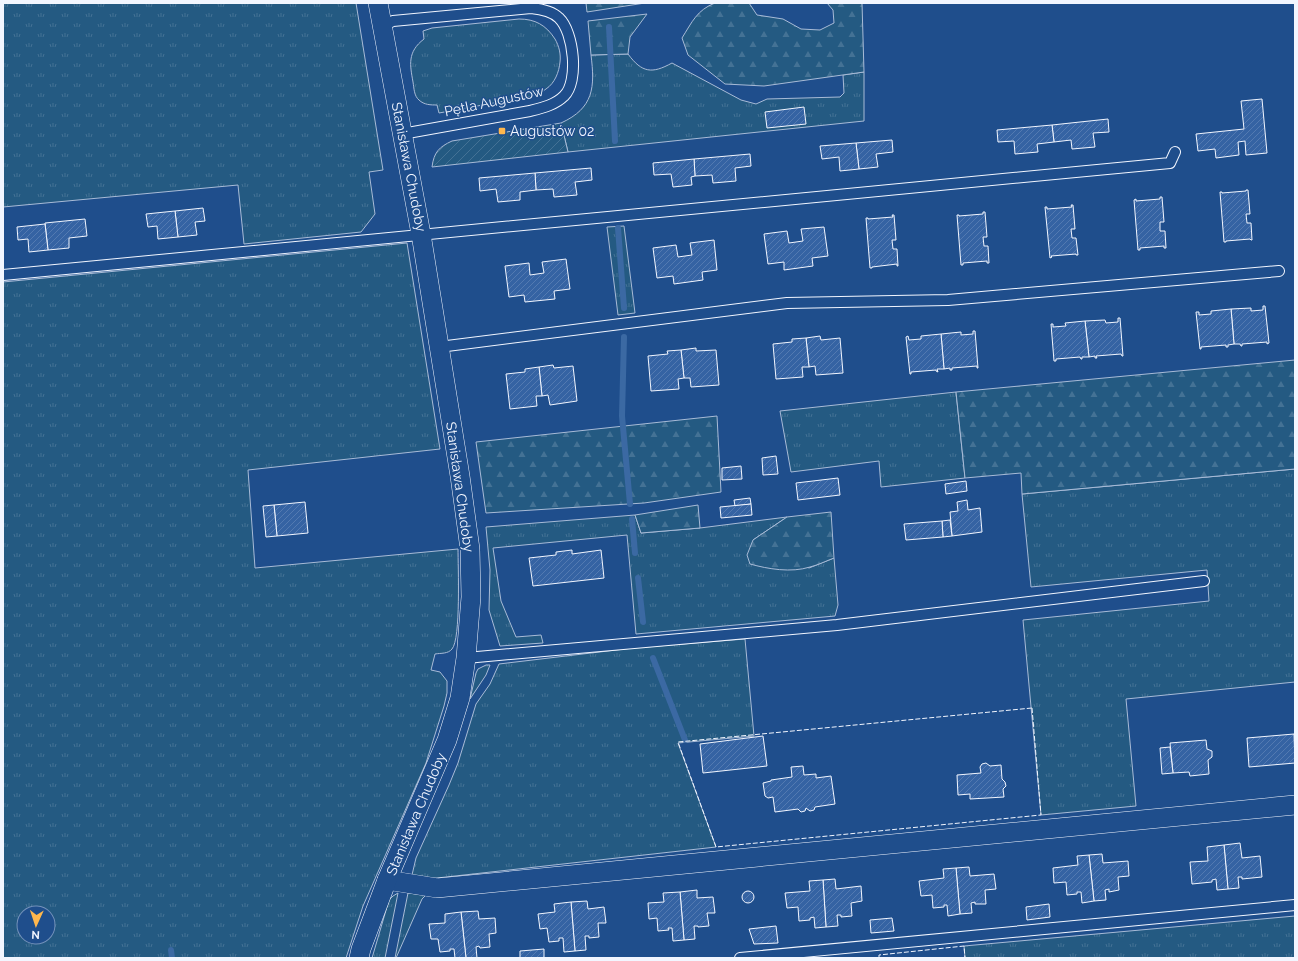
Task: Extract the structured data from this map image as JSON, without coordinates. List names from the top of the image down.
{
  "streets": {
    "street": ["Stanisława Chudoby"],
    "lane": ["Pętla Augustów"]
  },
  "crossings": [
    ["Pętla Augustów", "Stanisława Chudoby"]
  ],
  "places": {
    "transit": ["Augustów 02"]
  },
  "north": "bottom"
}
